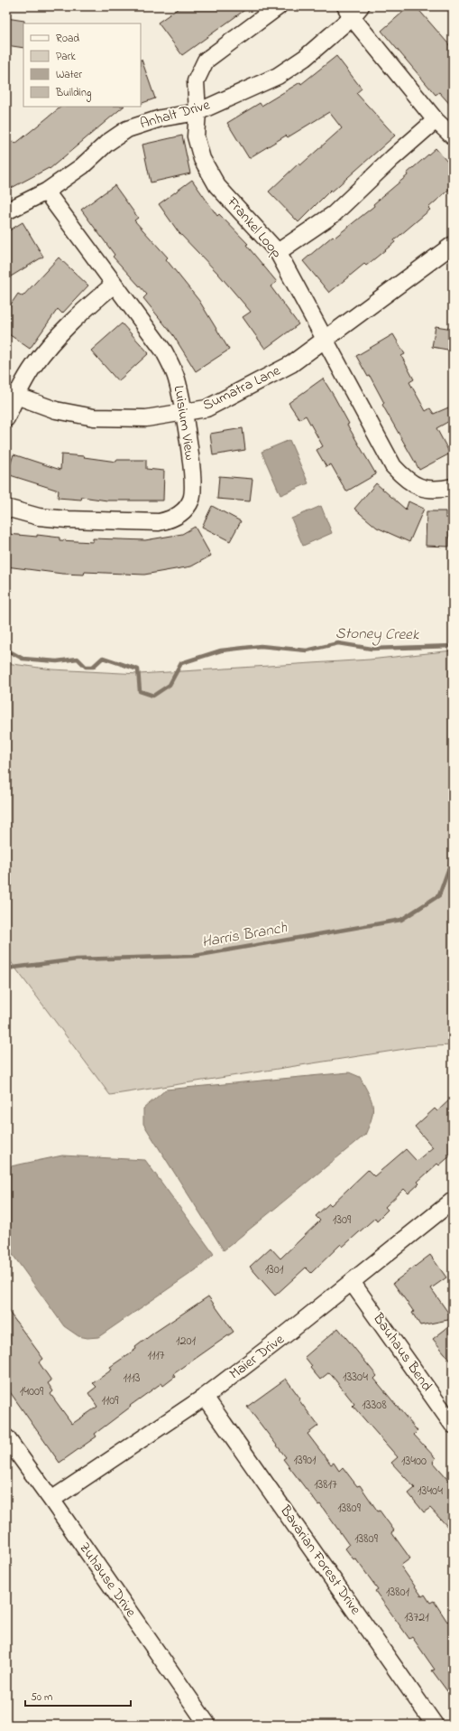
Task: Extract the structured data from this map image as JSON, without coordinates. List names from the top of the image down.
{
  "streets": {
    "street": [
      "Anhalt Drive",
      "Frankel Loop",
      "Sumatra Lane",
      "Luisium View",
      "Bauhaus Bend",
      "Maier Drive",
      "Bavarian Forest Drive",
      "Zuhause Drive"
    ]
  },
  "crossings": [
    ["Anhalt Drive", "Frankel Loop"],
    ["Anhalt Drive", "Luisium View"],
    ["Frankel Loop", "Sumatra Lane"],
    ["Sumatra Lane", "Luisium View"],
    ["Bauhaus Bend", "Maier Drive"],
    ["Maier Drive", "Bavarian Forest Drive"],
    ["Maier Drive", "Zuhause Drive"]
  ],
  "water": ["Stoney Creek", "Harris Branch"],
  "house_numbers": [
    "1309",
    "1301",
    "1201",
    "1117",
    "13304",
    "1113",
    "14009",
    "1109",
    "13308",
    "13901",
    "13400",
    "13817",
    "13404",
    "13809",
    "13809",
    "13801",
    "13721"
  ],
  "legend": [
    "Road",
    "Park",
    "Water",
    "Building"
  ],
  "scale_bar": "50 m"
}
